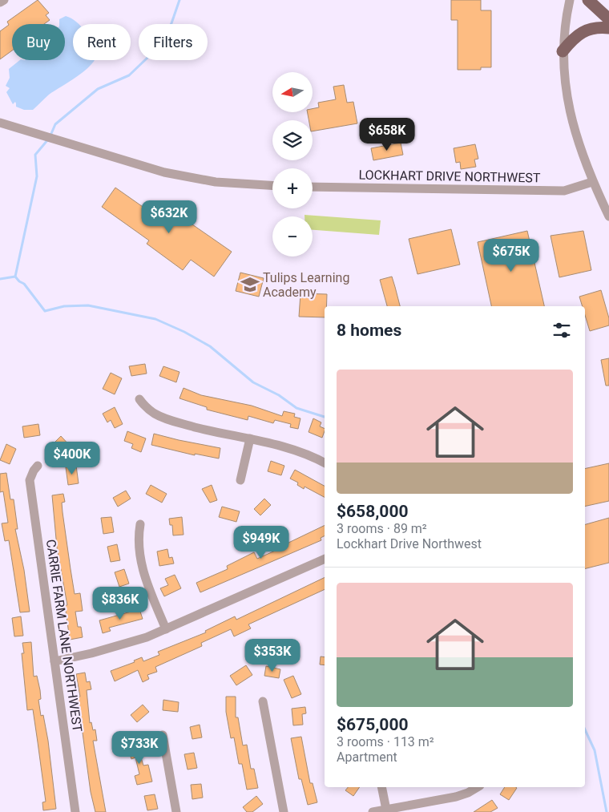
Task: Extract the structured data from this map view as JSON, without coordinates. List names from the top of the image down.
{
  "streets": {
    "street": ["LOCKHART DRIVE NORTHWEST", "CARRIE FARM LANE NORTHWEST"]
  },
  "places": {
    "school or university": ["Tulips Learning Academy"]
  },
  "north": "left",
  "page": {
    "chip": ["Buy", "Rent", "Filters"],
    "map_buttons": ["+", "−"],
    "price": [
      "$658K",
      "$632K",
      "$675K",
      "$400K",
      "$949K",
      "$836K",
      "$353K",
      "$733K"
    ],
    "heading": "8 homes",
    "list": [
      {
        "name": "$658,000",
        "note": "3 rooms · 89 m² · Lockhart Drive Northwest"
      },
      {
        "name": "$675,000",
        "note": "3 rooms · 113 m² · Apartment"
      }
    ]
  }
}
